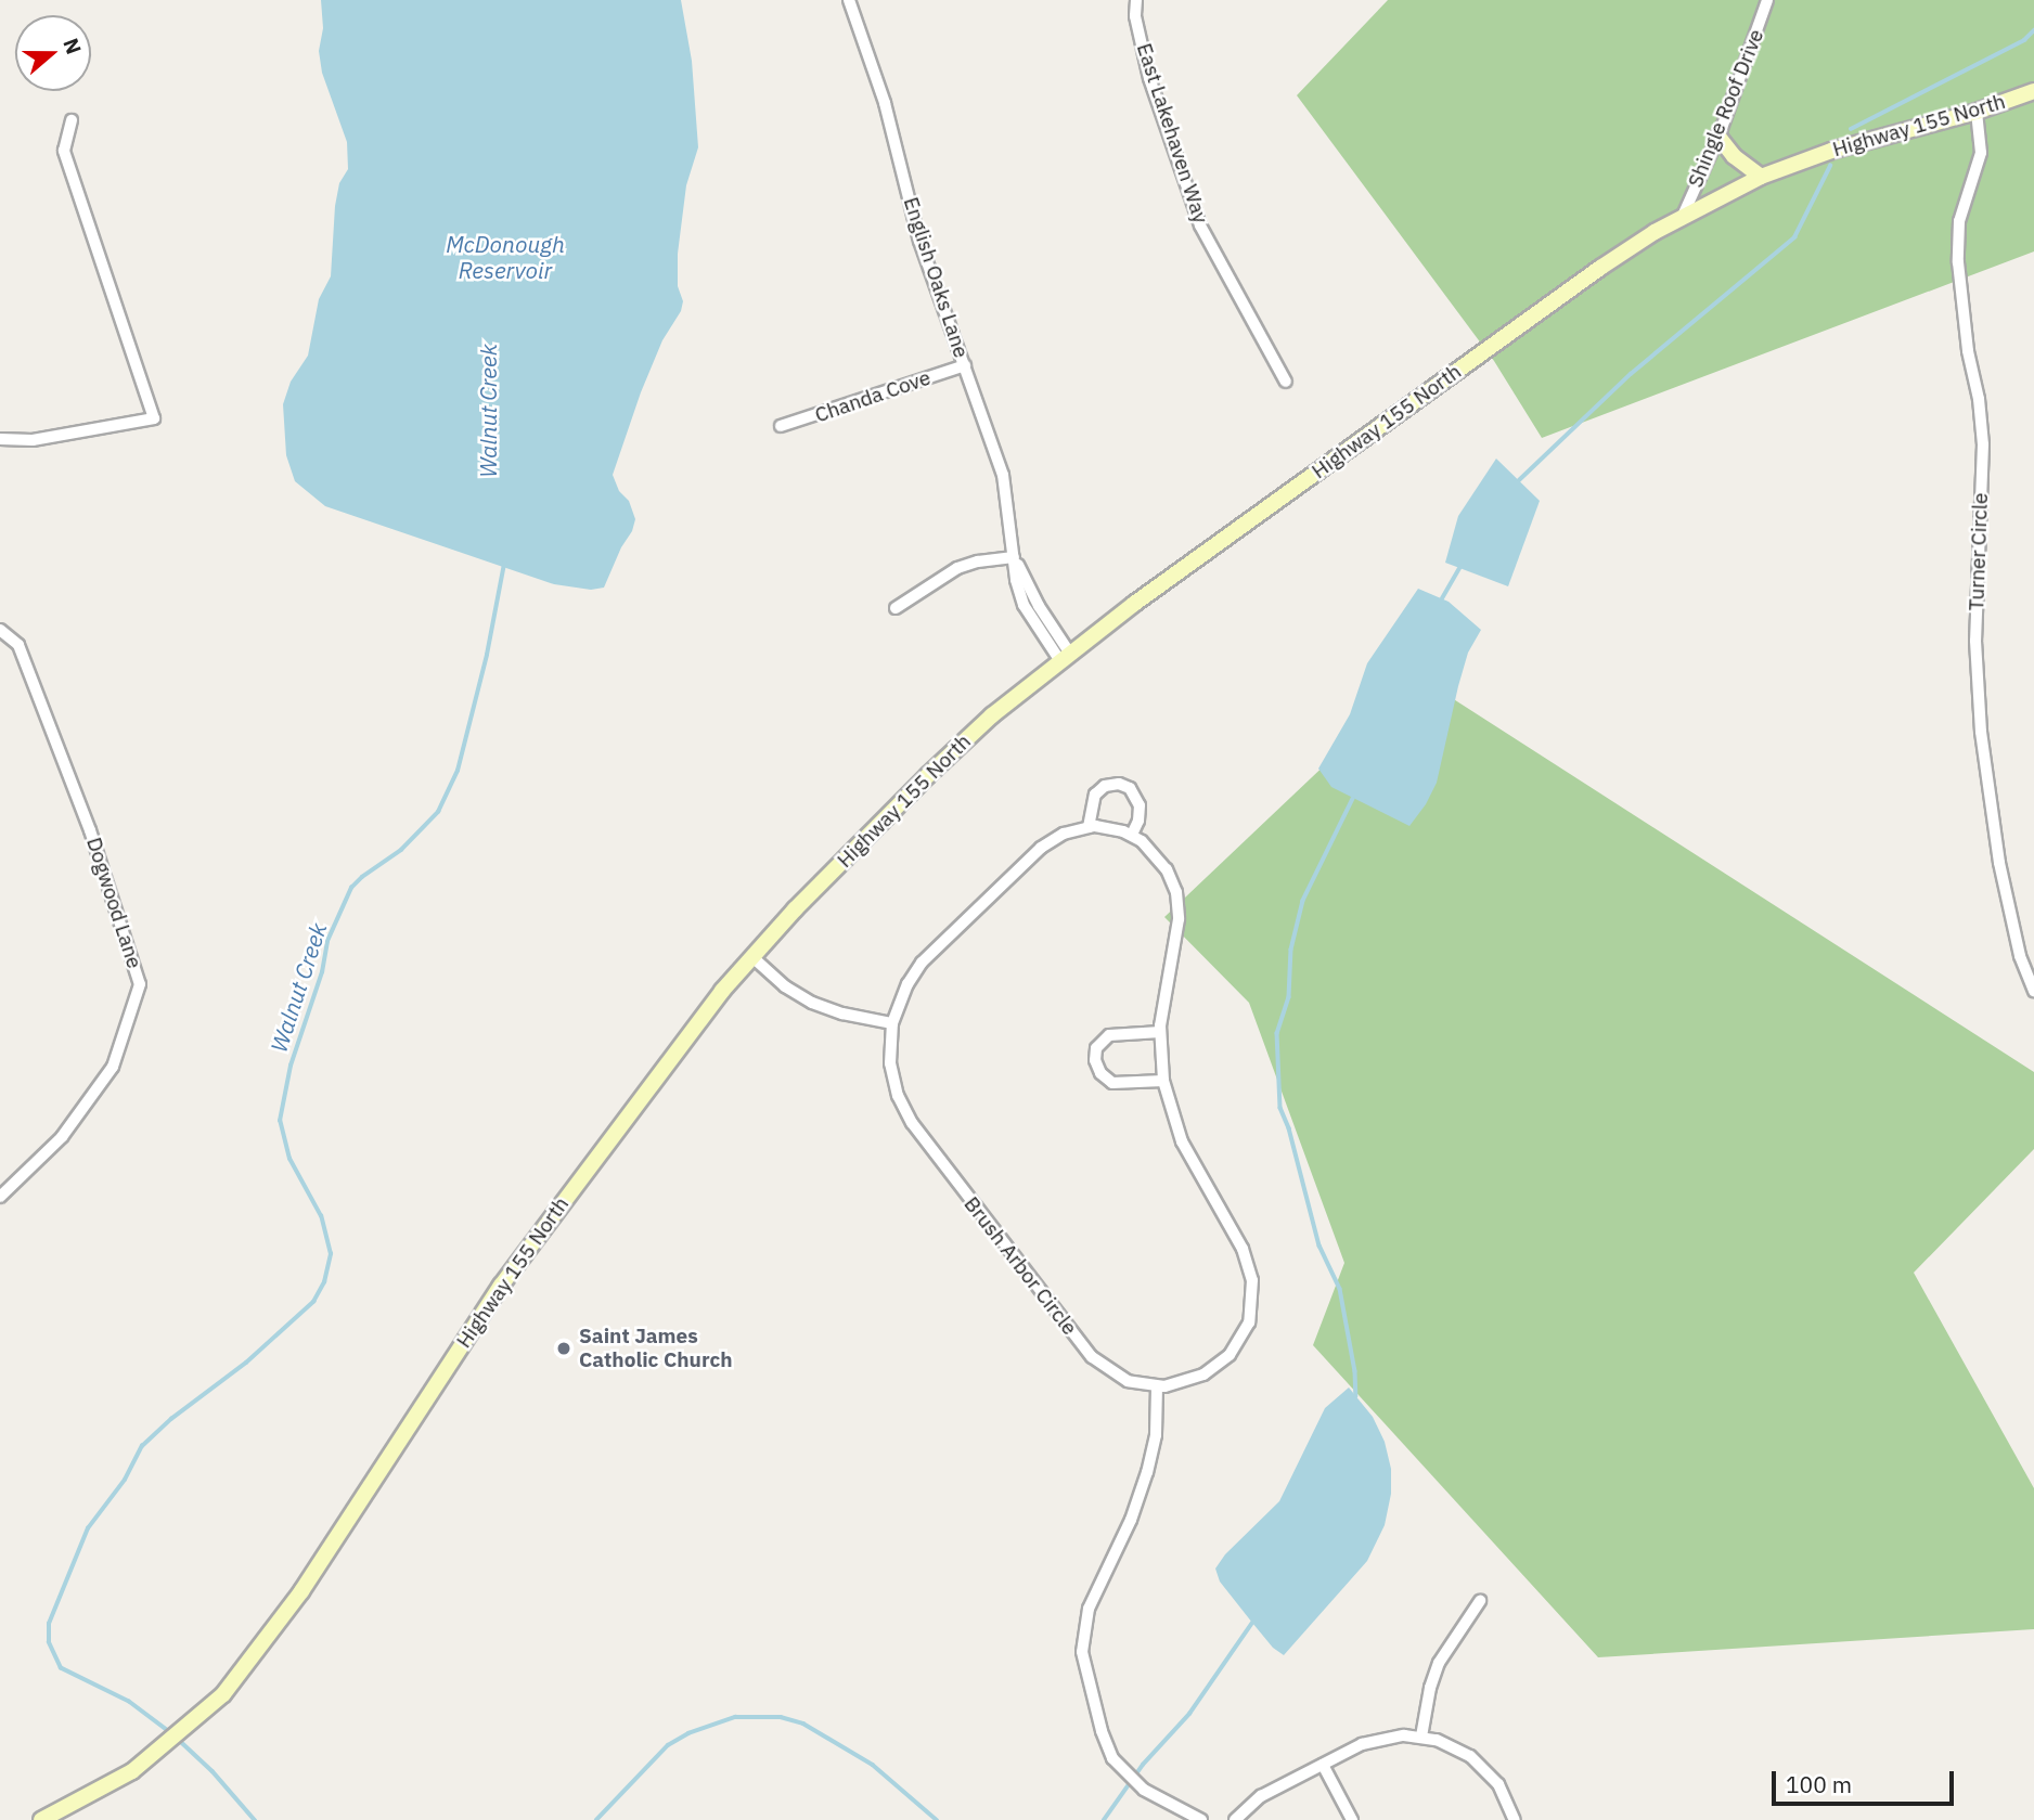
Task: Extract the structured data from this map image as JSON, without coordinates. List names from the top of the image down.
{
  "streets": {
    "main road": ["Highway 155 North"],
    "street": [
      "Shingle Roof Drive",
      "East Lakehaven Way",
      "English Oaks Lane",
      "Chanda Cove",
      "Turner Circle",
      "Dogwood Lane",
      "Brush Arbor Circle"
    ]
  },
  "crossings": [
    ["Shingle Roof Drive", "Highway 155 North"],
    ["Highway 155 North", "English Oaks Lane"],
    ["Highway 155 North", "Turner Circle"],
    ["English Oaks Lane", "Chanda Cove"]
  ],
  "water": ["McDonough Reservoir", "Walnut Creek"],
  "places": ["Saint James Catholic Church"],
  "scale_bar": "100 m",
  "north": "right"
}
